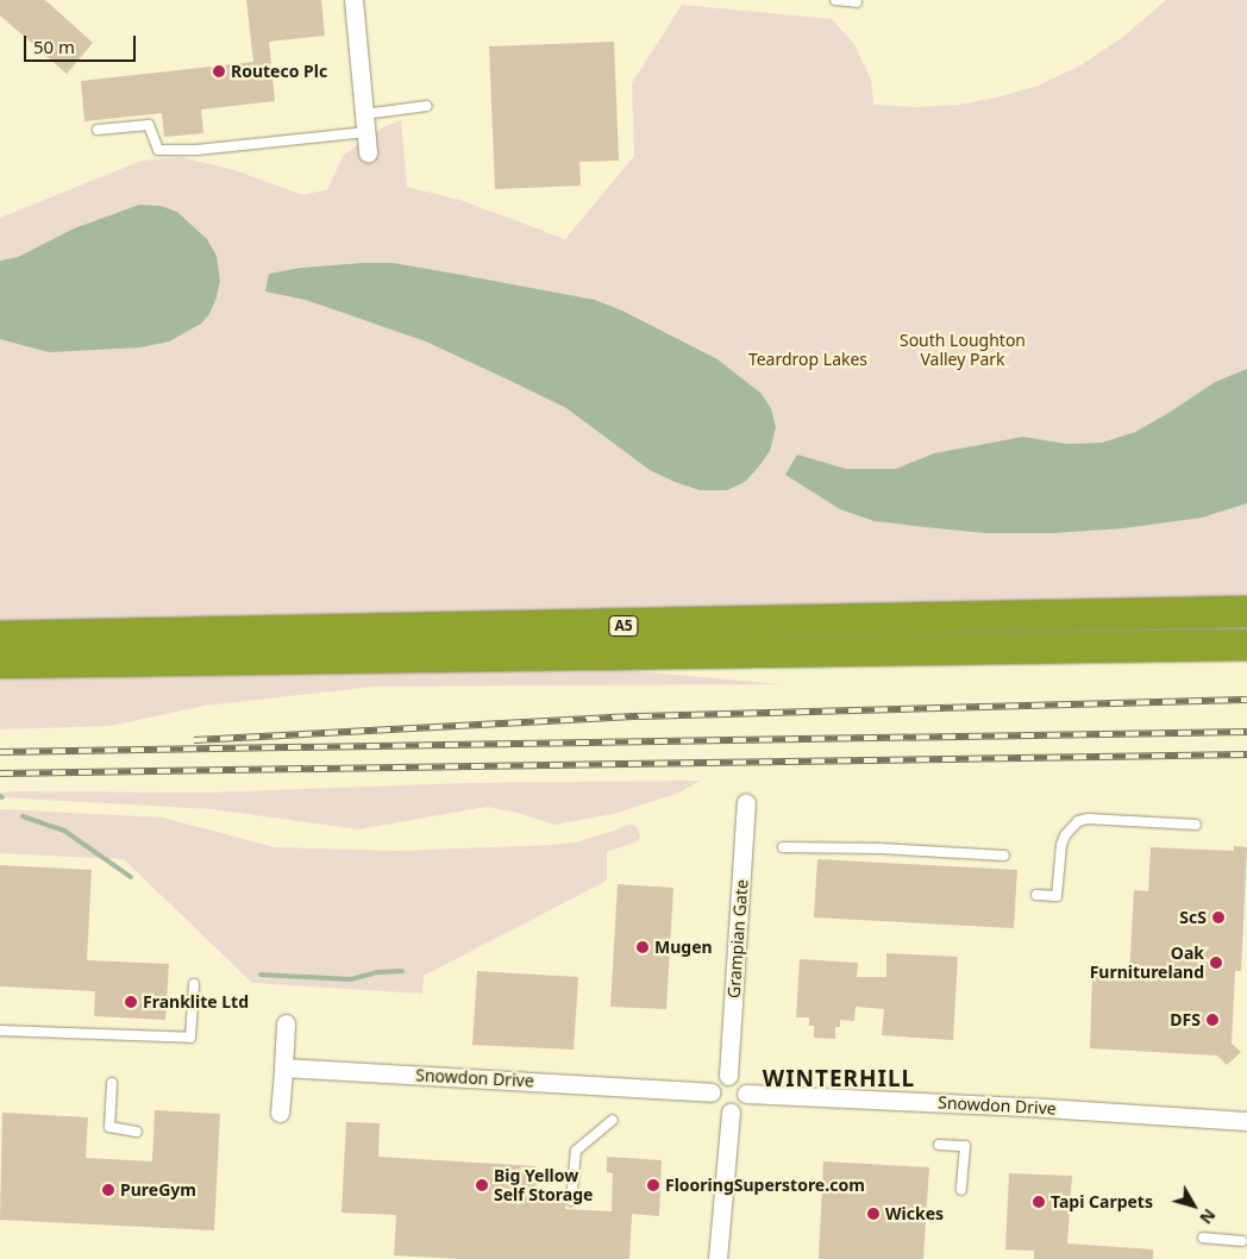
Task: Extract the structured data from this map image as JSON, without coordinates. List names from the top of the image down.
{
  "streets": {
    "highway": ["A5"],
    "street": ["Grampian Gate", "Snowdon Drive"]
  },
  "crossings": [
    ["Grampian Gate", "Snowdon Drive"]
  ],
  "districts": ["WINTERHILL"],
  "parks": ["South Loughton Valley Park", "Teardrop Lakes"],
  "places": [
    "Routeco Plc",
    "ScS",
    "Mugen",
    "Oak Furnitureland",
    "Franklite Ltd",
    "DFS",
    "Big Yellow Self Storage",
    "FlooringSuperstore.com",
    "PureGym",
    "Tapi Carpets",
    "Wickes"
  ],
  "scale_bar": "50 m",
  "north": "bottom right"
}
